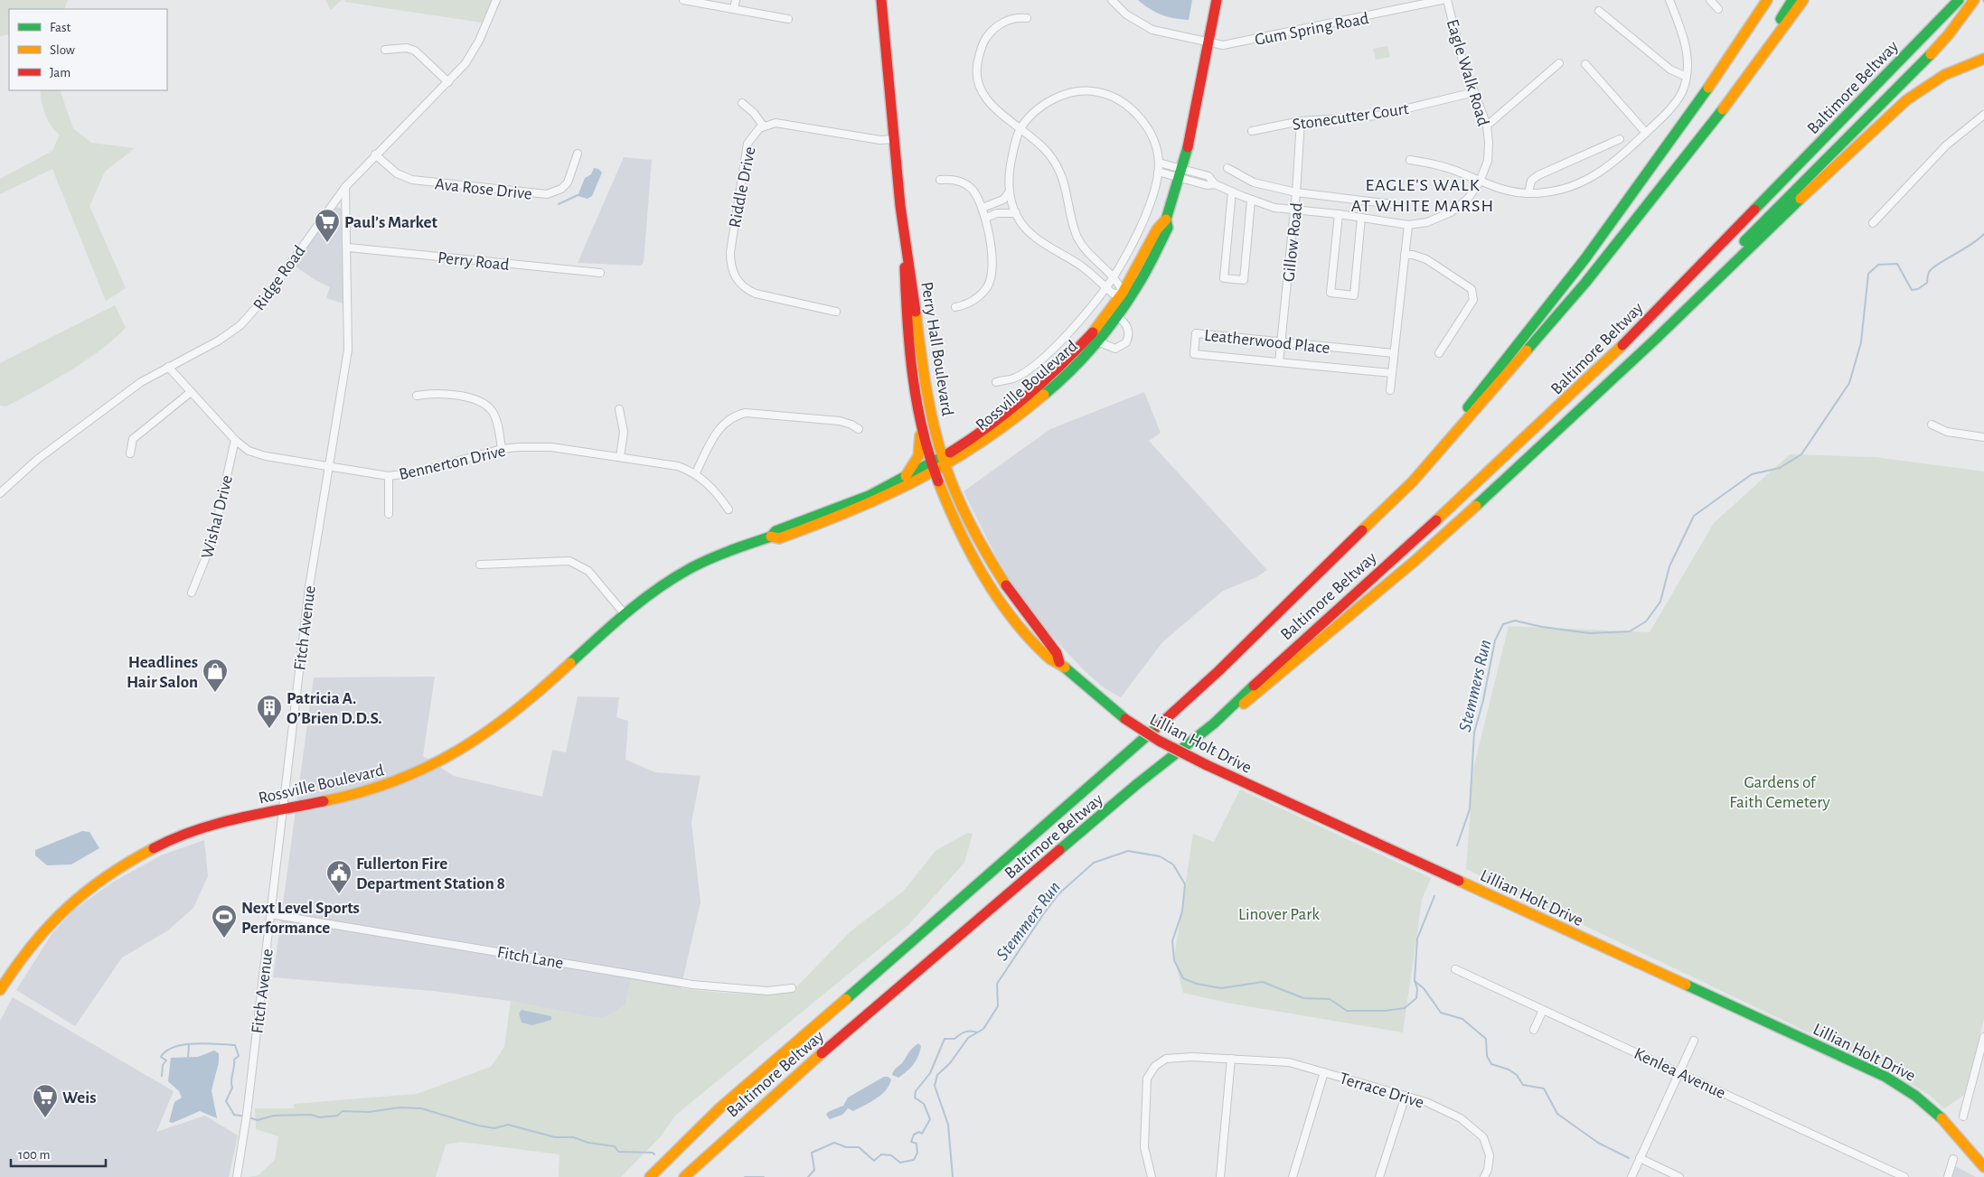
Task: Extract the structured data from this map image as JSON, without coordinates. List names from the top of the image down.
{
  "streets": {
    "main road": [
      "Baltimore Beltway",
      "Perry Hall Boulevard",
      "Rossville Boulevard",
      "Lillian Holt Drive"
    ],
    "street": [
      "Gum Spring Road",
      "Eagle Walk Road",
      "Stonecutter Court",
      "Riddle Drive",
      "Ava Rose Drive",
      "Gillow Road",
      "Perry Road",
      "Ridge Road",
      "Leatherwood Place",
      "Bennerton Drive",
      "Wishal Drive",
      "Fitch Avenue",
      "Fitch Lane",
      "Kenlea Avenue",
      "Terrace Drive"
    ]
  },
  "crossings": [
    ["Gum Spring Road", "Rossville Boulevard"],
    ["Eagle Walk Road", "Stonecutter Court"],
    ["Eagle Walk Road", "Gillow Road"],
    ["Eagle Walk Road", "Rossville Boulevard"],
    ["Stonecutter Court", "Gillow Road"],
    ["Riddle Drive", "Perry Hall Boulevard"],
    ["Ava Rose Drive", "Ridge Road"],
    ["Gillow Road", "Leatherwood Place"],
    ["Perry Road", "Fitch Avenue"],
    ["Ridge Road", "Bennerton Drive"],
    ["Ridge Road", "Fitch Avenue"],
    ["Perry Hall Boulevard", "Rossville Boulevard"],
    ["Perry Hall Boulevard", "Lillian Holt Drive"],
    ["Rossville Boulevard", "Fitch Avenue"],
    ["Rossville Boulevard", "Lillian Holt Drive"],
    ["Bennerton Drive", "Wishal Drive"],
    ["Bennerton Drive", "Fitch Avenue"],
    ["Fitch Avenue", "Fitch Lane"]
  ],
  "districts": ["EAGLE'S WALK AT WHITE MARSH"],
  "water": ["Stemmers Run"],
  "parks": ["Gardens of Faith Cemetery", "Linover Park"],
  "places": {
    "supermarket": ["Paul’s Market", "Weis"],
    "shop": ["Headlines Hair Salon"],
    "building": ["Patricia A. O’Brien D.D.S."],
    "public building": ["Fullerton Fire Department Station 8"],
    "sports": ["Next Level Sports Performance"]
  },
  "legend": ["Fast", "Slow", "Jam"],
  "scale_bar": "100 m"
}
